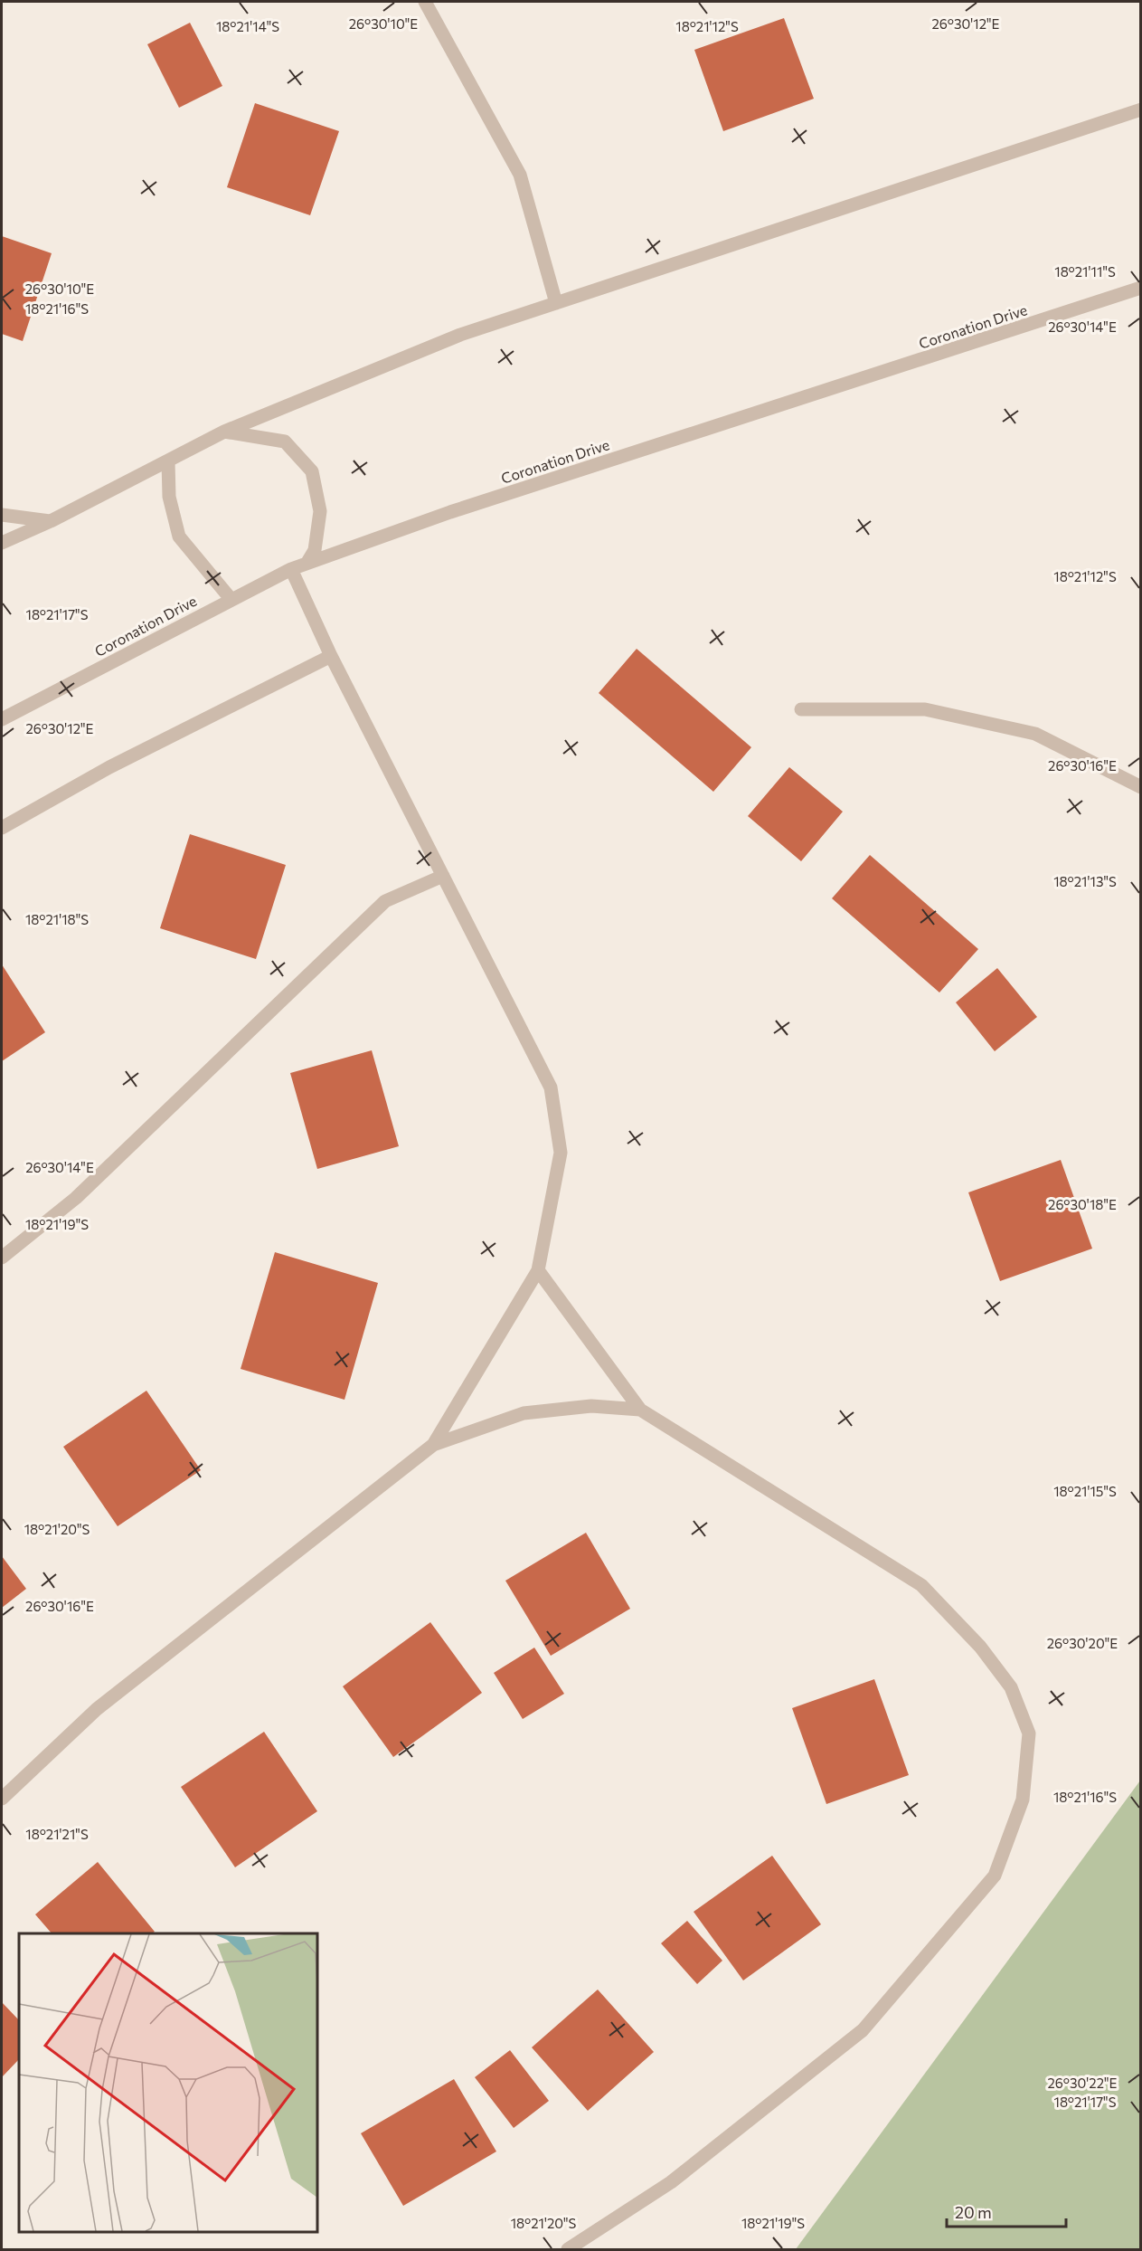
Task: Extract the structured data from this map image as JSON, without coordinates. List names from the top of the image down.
{
  "streets": {
    "street": ["Coronation Drive"]
  },
  "scale_bar": "20 m",
  "coordinates": [
    "26°30'10\"E",
    "26°30'12\"E",
    "18°21'14\"S",
    "18°21'12\"S",
    "18°21'11\"S",
    "18°21'16\"S",
    "26°30'14\"E",
    "18°21'17\"S",
    "26°30'16\"E",
    "18°21'13\"S",
    "18°21'18\"S",
    "26°30'18\"E",
    "18°21'19\"S",
    "18°21'15\"S",
    "18°21'20\"S",
    "26°30'20\"E",
    "18°21'21\"S",
    "26°30'22\"E"
  ]
}
